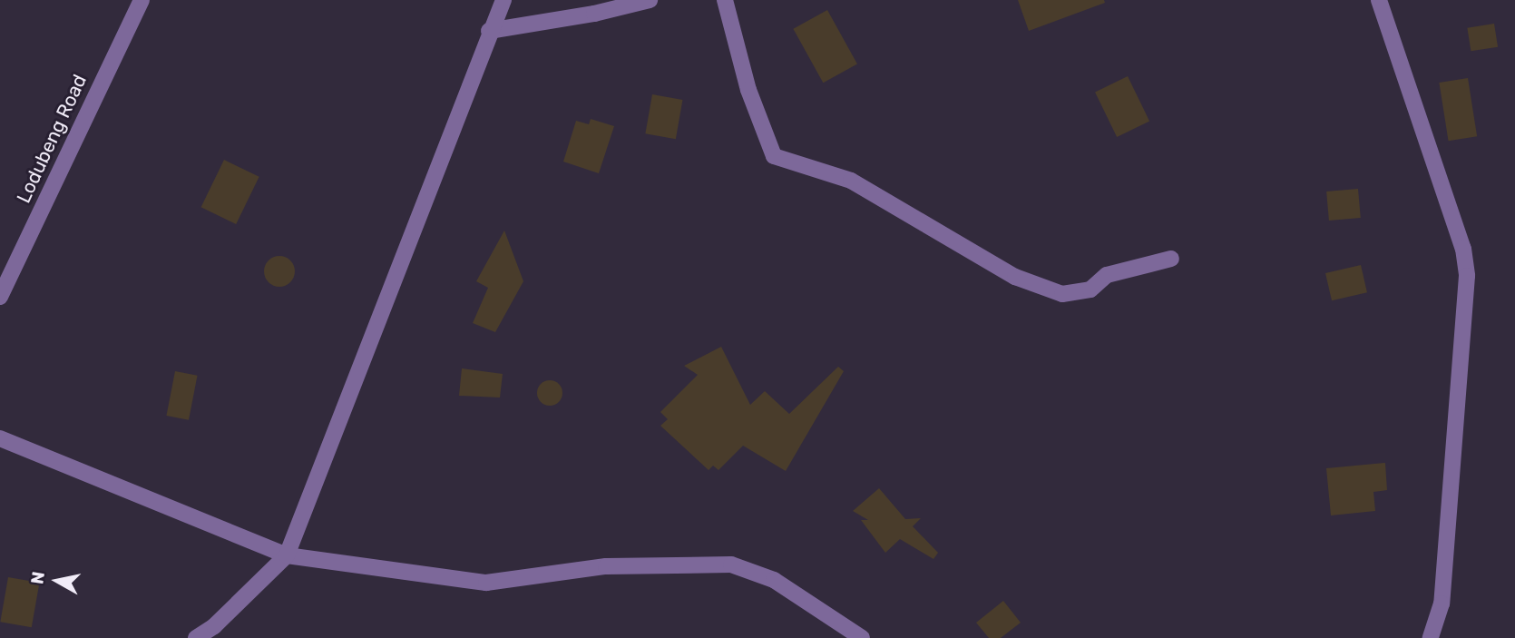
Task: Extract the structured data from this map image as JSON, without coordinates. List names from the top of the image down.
{
  "streets": {
    "street": ["Lodubeng Road"]
  },
  "north": "left"
}
